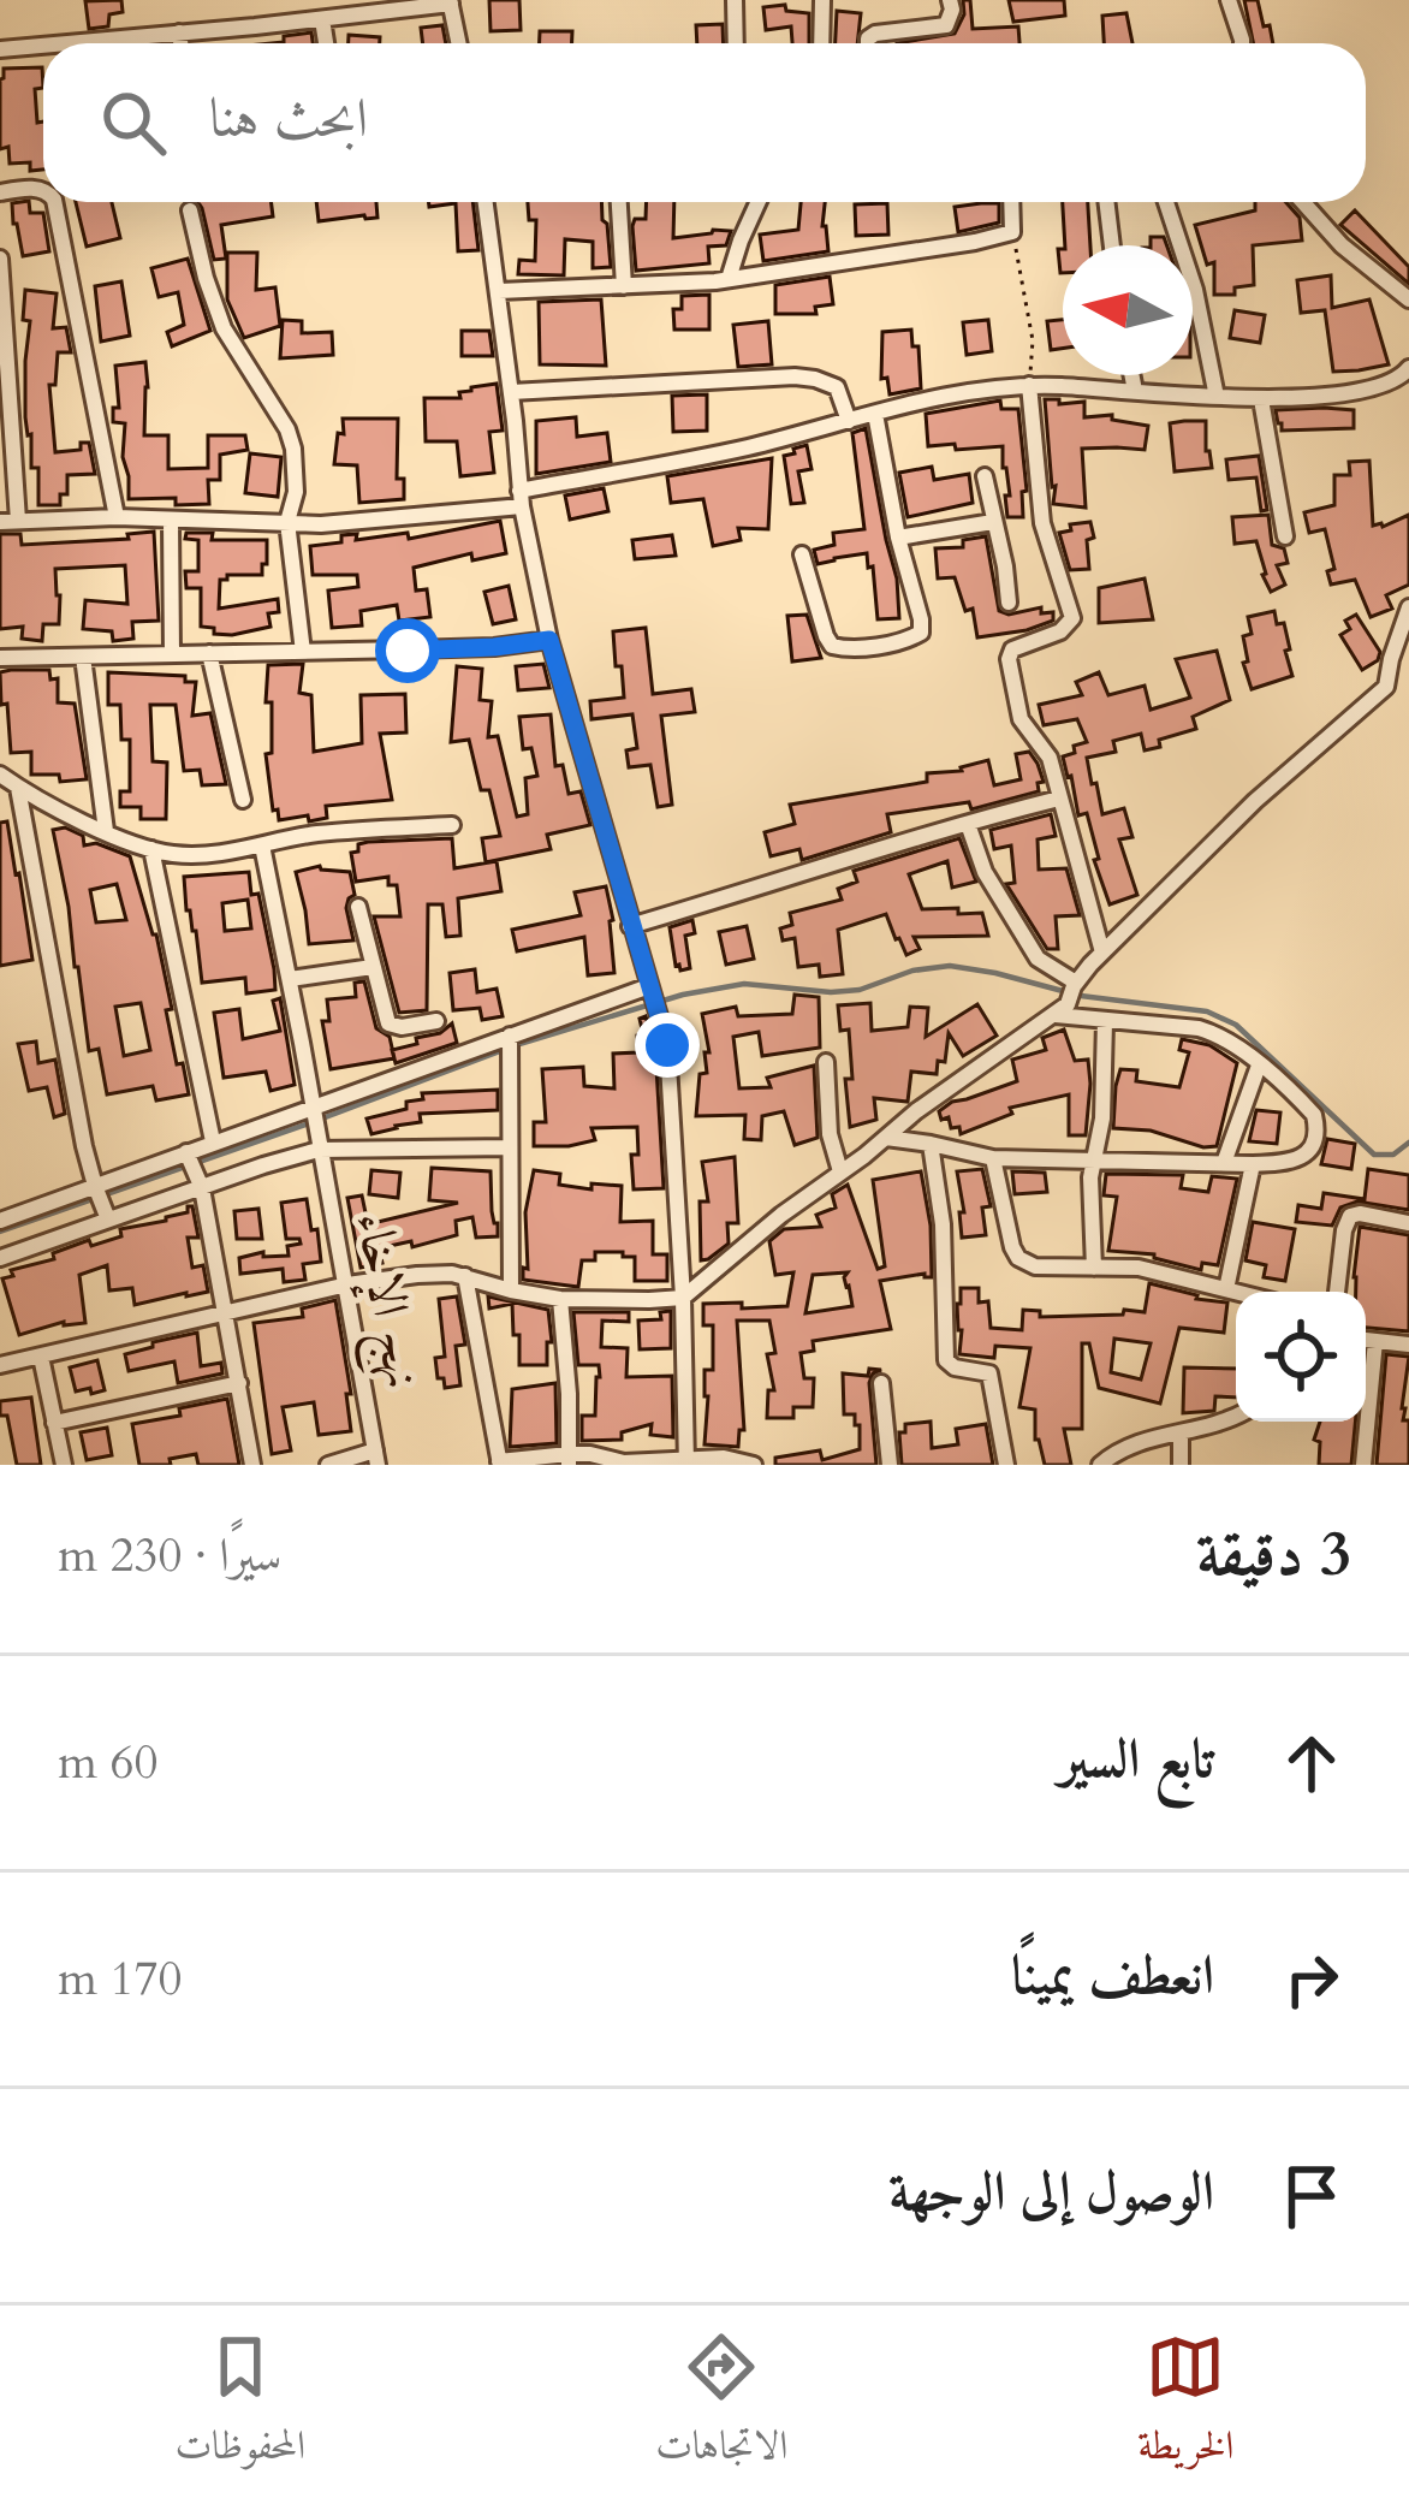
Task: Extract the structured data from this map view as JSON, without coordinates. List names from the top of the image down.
{
  "streets": {
    "street": ["نهج الإخاء"]
  },
  "north": "left",
  "page": {
    "search": "ابحث هنا",
    "heading": ["3 دقيقة", "سيرًا · 230 m"],
    "list": [
      ["تابع السير", "60 m"],
      ["انعطف يمينًا", "170 m"],
      "الوصول إلى الوجهة"
    ],
    "nav": ["الخريطة", "الاتجاهات", "المحفوظات"]
  }
}
